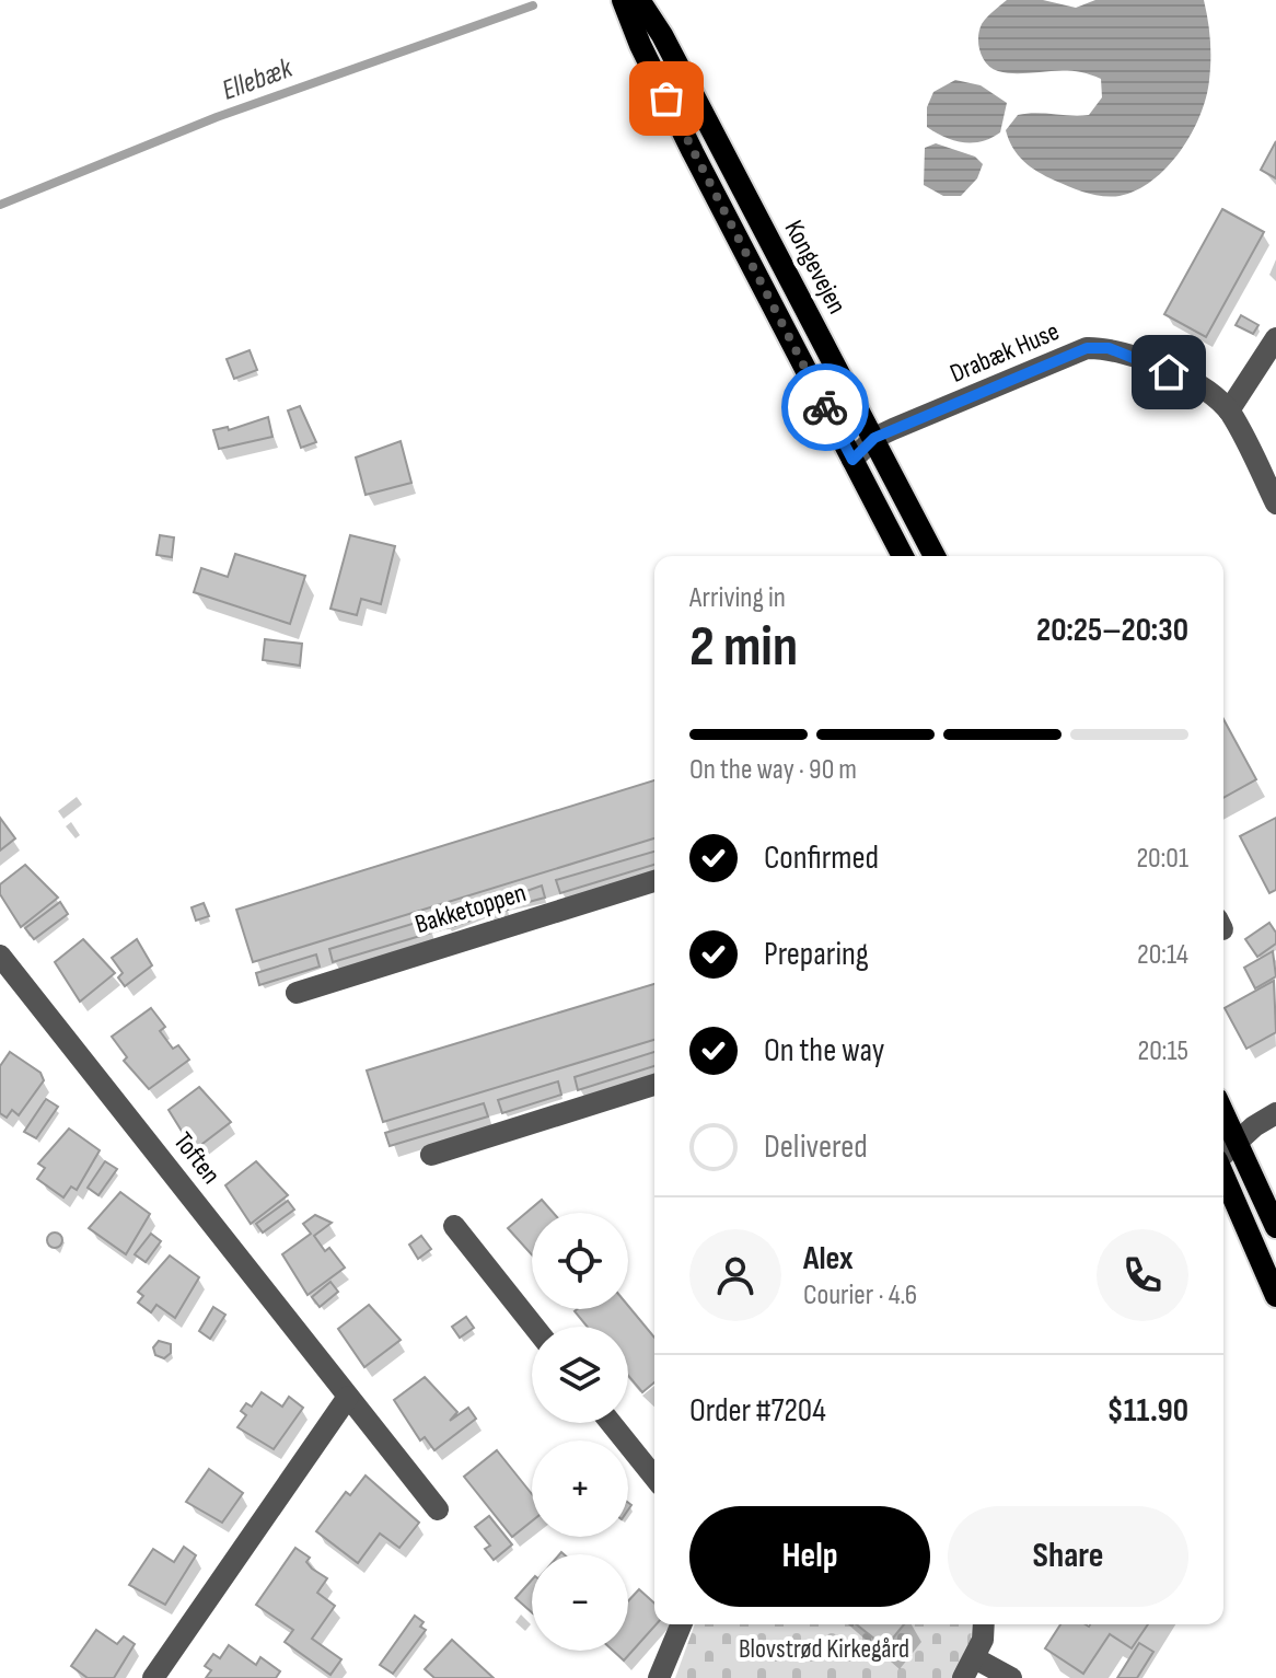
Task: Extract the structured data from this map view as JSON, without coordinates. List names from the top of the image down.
{
  "streets": {
    "main road": ["Kongevejen"],
    "street": ["Drabæk Huse", "Bakketoppen", "Toften"]
  },
  "crossings": [
    ["Kongevejen", "Drabæk Huse"]
  ],
  "water": ["Ellebæk"],
  "parks": ["Blovstrød Kirkegård"],
  "page": {
    "heading": ["2 min", "Arriving in", "20:25–20:30"],
    "panel": [
      "Alex",
      "Courier · 4.6",
      "Order #7204",
      "$11.90"
    ],
    "bar": "On the way · 90 m",
    "list": [
      ["Confirmed", "20:01"],
      ["Preparing", "20:14"],
      ["On the way", "20:15"],
      "Delivered"
    ],
    "map_buttons": ["+", "−"],
    "buttons": ["Help", "Share"]
  }
}
